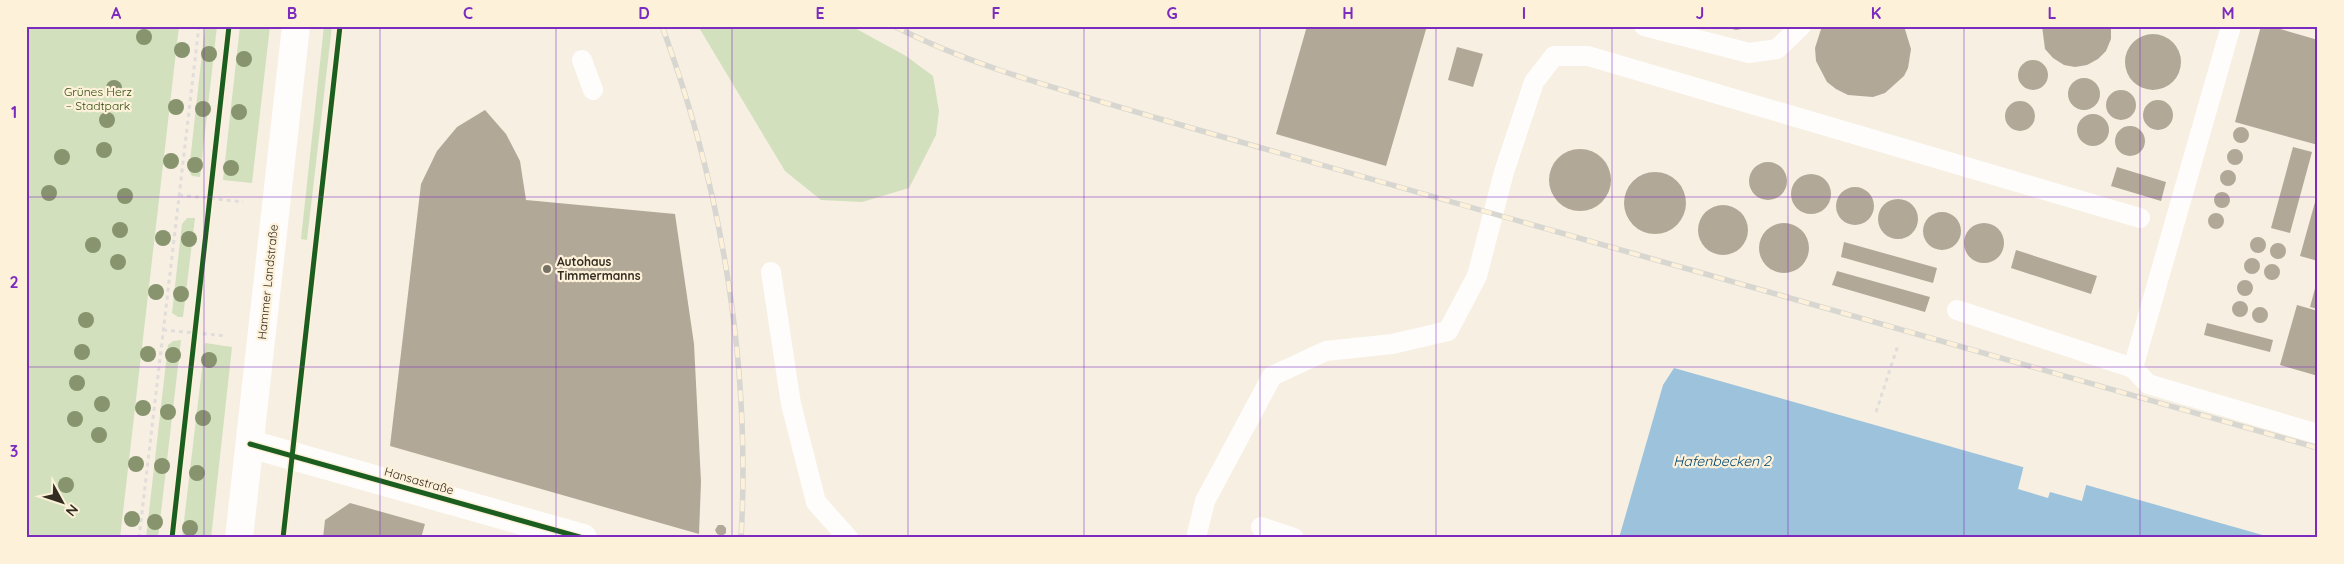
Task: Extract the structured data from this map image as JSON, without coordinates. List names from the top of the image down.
{
  "streets": {
    "main road": ["Hammer Landstraße", "Hansastraße"]
  },
  "crossings": [
    ["Hammer Landstraße", "Hansastraße"]
  ],
  "water": ["Hafenbecken 2"],
  "parks": ["Grünes Herz – Stadtpark"],
  "places": ["Autohaus Timmermanns"],
  "north": "bottom right",
  "grid": {
    "columns": [
      "A",
      "B",
      "C",
      "D",
      "E",
      "F",
      "G",
      "H",
      "I",
      "J",
      "K",
      "L",
      "M"
    ],
    "rows": ["1", "2", "3"]
  }
}
